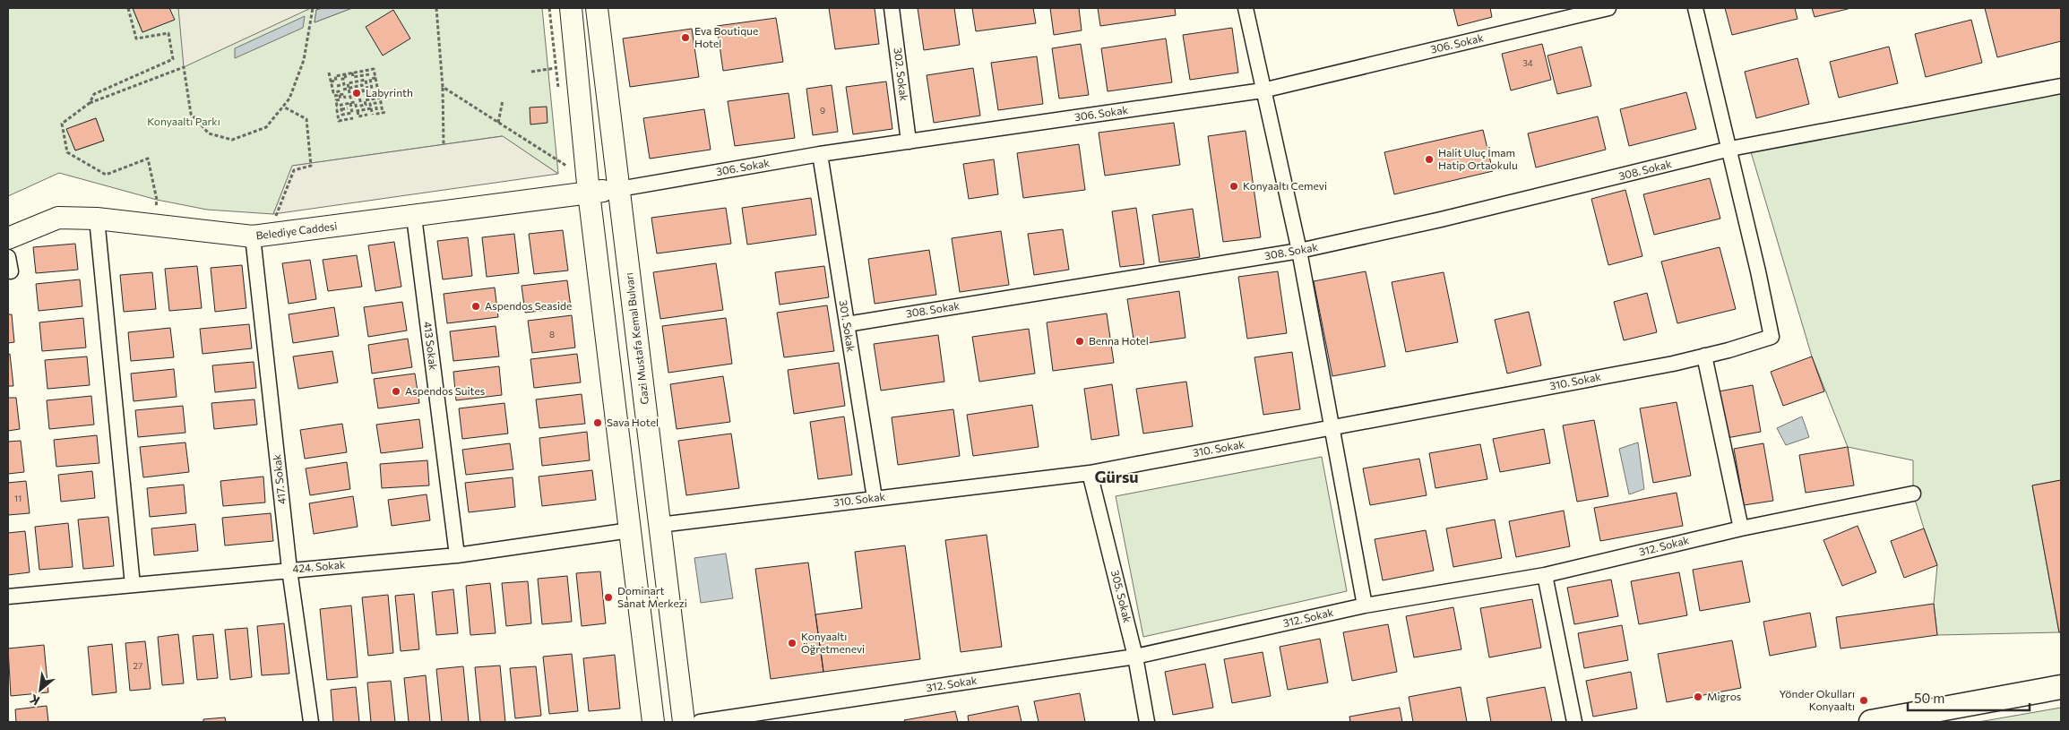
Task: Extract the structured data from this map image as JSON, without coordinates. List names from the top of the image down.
{
  "streets": {
    "main road": ["306. Sokak", "Belediye Caddesi", "Gazi Mustafa Kemal Bulvarı"],
    "street": [
      "302. Sokak",
      "308. Sokak",
      "301. Sokak",
      "413 Sokak",
      "310. Sokak",
      "417. Sokak",
      "312. Sokak",
      "424. Sokak",
      "305. Sokak"
    ]
  },
  "crossings": [
    ["306. Sokak", "302. Sokak"],
    ["306. Sokak", "Belediye Caddesi"],
    ["306. Sokak", "301. Sokak"],
    ["306. Sokak", "Gazi Mustafa Kemal Bulvarı"],
    ["308. Sokak", "301. Sokak"],
    ["308. Sokak", "310. Sokak"],
    ["Belediye Caddesi", "413 Sokak"],
    ["Belediye Caddesi", "417. Sokak"],
    ["301. Sokak", "310. Sokak"],
    ["Gazi Mustafa Kemal Bulvarı", "310. Sokak"],
    ["413 Sokak", "424. Sokak"],
    ["310. Sokak", "305. Sokak"],
    ["417. Sokak", "424. Sokak"],
    ["312. Sokak", "305. Sokak"]
  ],
  "districts": ["Gürsu"],
  "parks": ["Konyaaltı Parkı"],
  "places": [
    "Eva Boutique Hotel",
    "Labyrinth",
    "Halit Uluç İmam Hatip Ortaokulu",
    "Konyaaltı Cemevi",
    "Aspendos Seaside",
    "Benna Hotel",
    "Aspendos Suites",
    "Sava Hotel",
    "Dominart Sanat Merkezi",
    "Konyaaltı Öğretmenevi",
    "Migros",
    "Yönder Okulları Konyaaltı"
  ],
  "house_numbers": [
    "34",
    "9",
    "8",
    "11",
    "27"
  ],
  "scale_bar": "50 m",
  "north": "bottom left"
}
